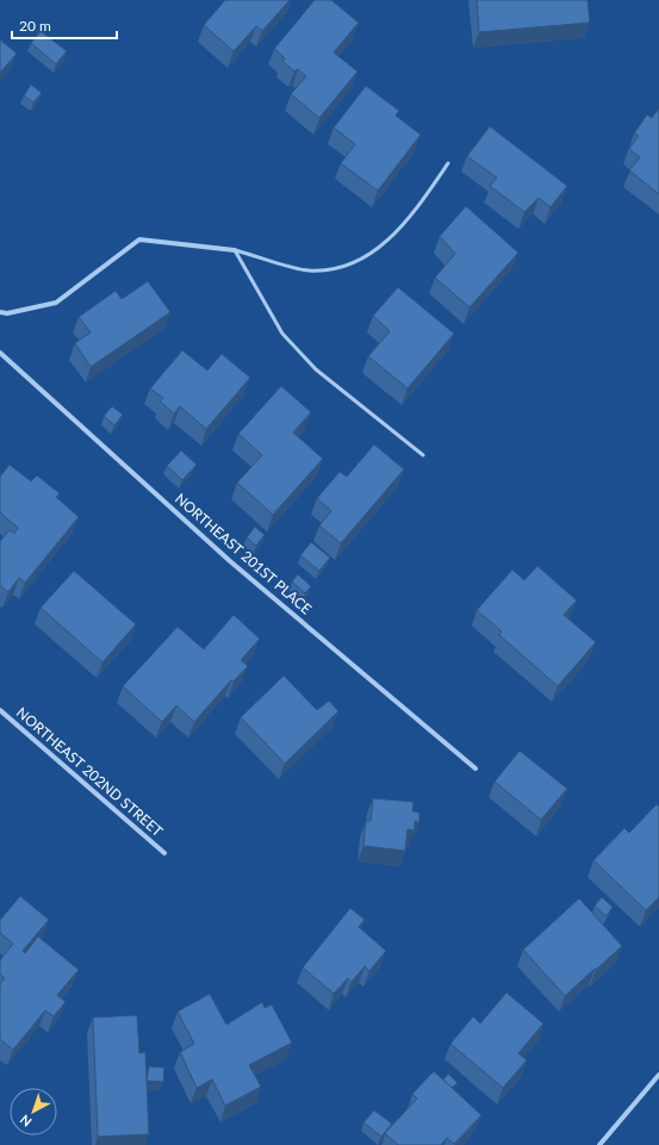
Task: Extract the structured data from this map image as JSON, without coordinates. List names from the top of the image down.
{
  "streets": {
    "street": ["NORTHEAST 201ST PLACE", "NORTHEAST 202ND STREET"]
  },
  "scale_bar": "20 m",
  "north": "bottom left"
}
